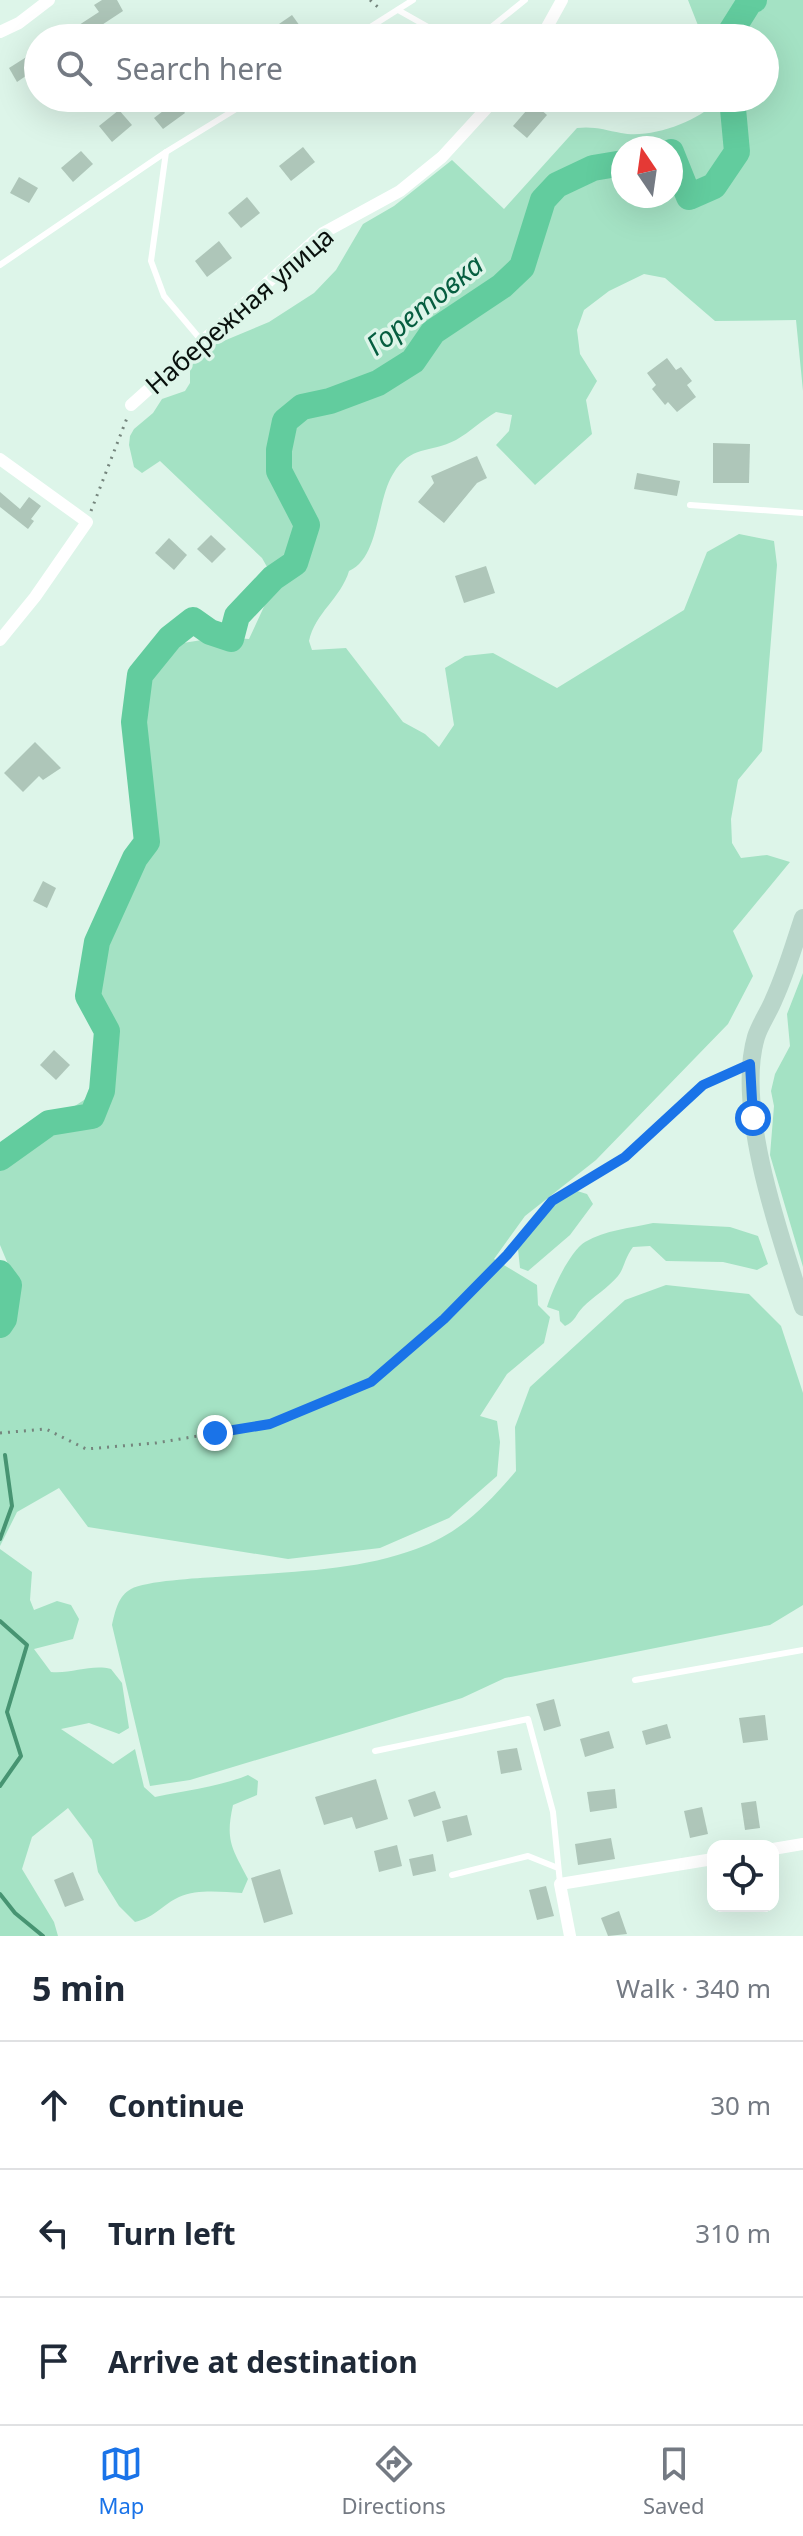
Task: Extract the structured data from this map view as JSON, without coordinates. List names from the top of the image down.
{
  "streets": {
    "street": ["Набережная улица"]
  },
  "water": ["Горетовка"],
  "north": "top",
  "page": {
    "search": "Search here",
    "heading": ["5 min", "Walk · 340 m"],
    "list": [
      ["Continue", "30 m"],
      ["Turn left", "310 m"],
      "Arrive at destination"
    ],
    "nav": ["Map", "Directions", "Saved"]
  }
}
